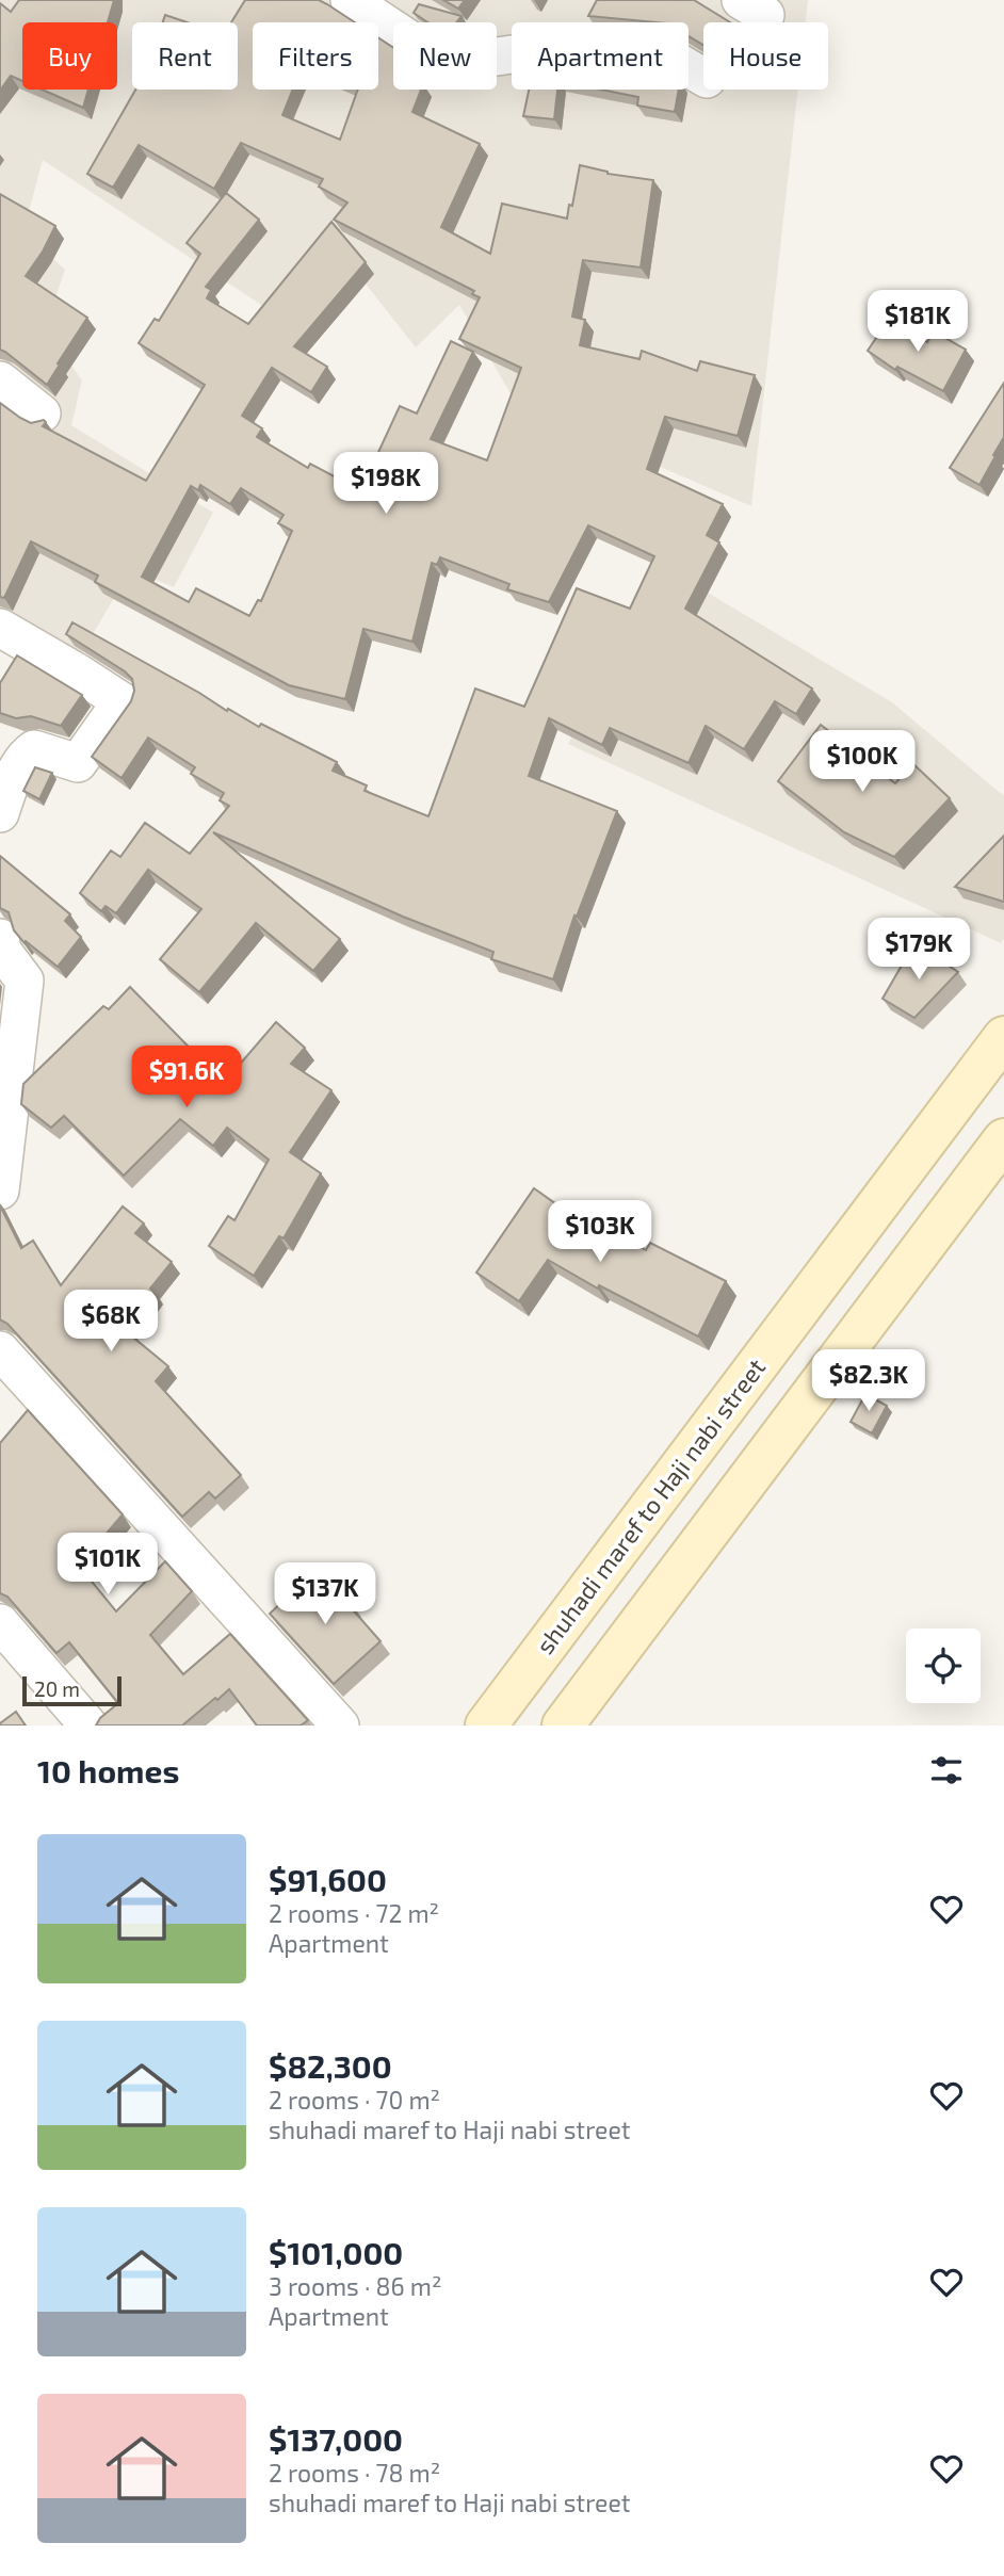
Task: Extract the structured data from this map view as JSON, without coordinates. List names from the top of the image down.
{
  "streets": {
    "main road": ["shuhadi maref to Haji nabi street"]
  },
  "scale_bar": "20 m",
  "page": {
    "chip": [
      "Buy",
      "Rent",
      "Filters",
      "New",
      "Apartment",
      "House"
    ],
    "price": [
      "$181K",
      "$198K",
      "$100K",
      "$179K",
      "$91.6K",
      "$103K",
      "$68K",
      "$82.3K",
      "$101K",
      "$137K"
    ],
    "scale": "20 m",
    "heading": "10 homes",
    "list": [
      {
        "name": "$91,600",
        "note": "2 rooms · 72 m² · Apartment"
      },
      {
        "name": "$82,300",
        "note": "2 rooms · 70 m² · shuhadi maref to Haji nabi street"
      },
      {
        "name": "$101,000",
        "note": "3 rooms · 86 m² · Apartment"
      },
      {
        "name": "$137,000",
        "note": "2 rooms · 78 m² · shuhadi maref to Haji nabi street"
      }
    ]
  }
}
